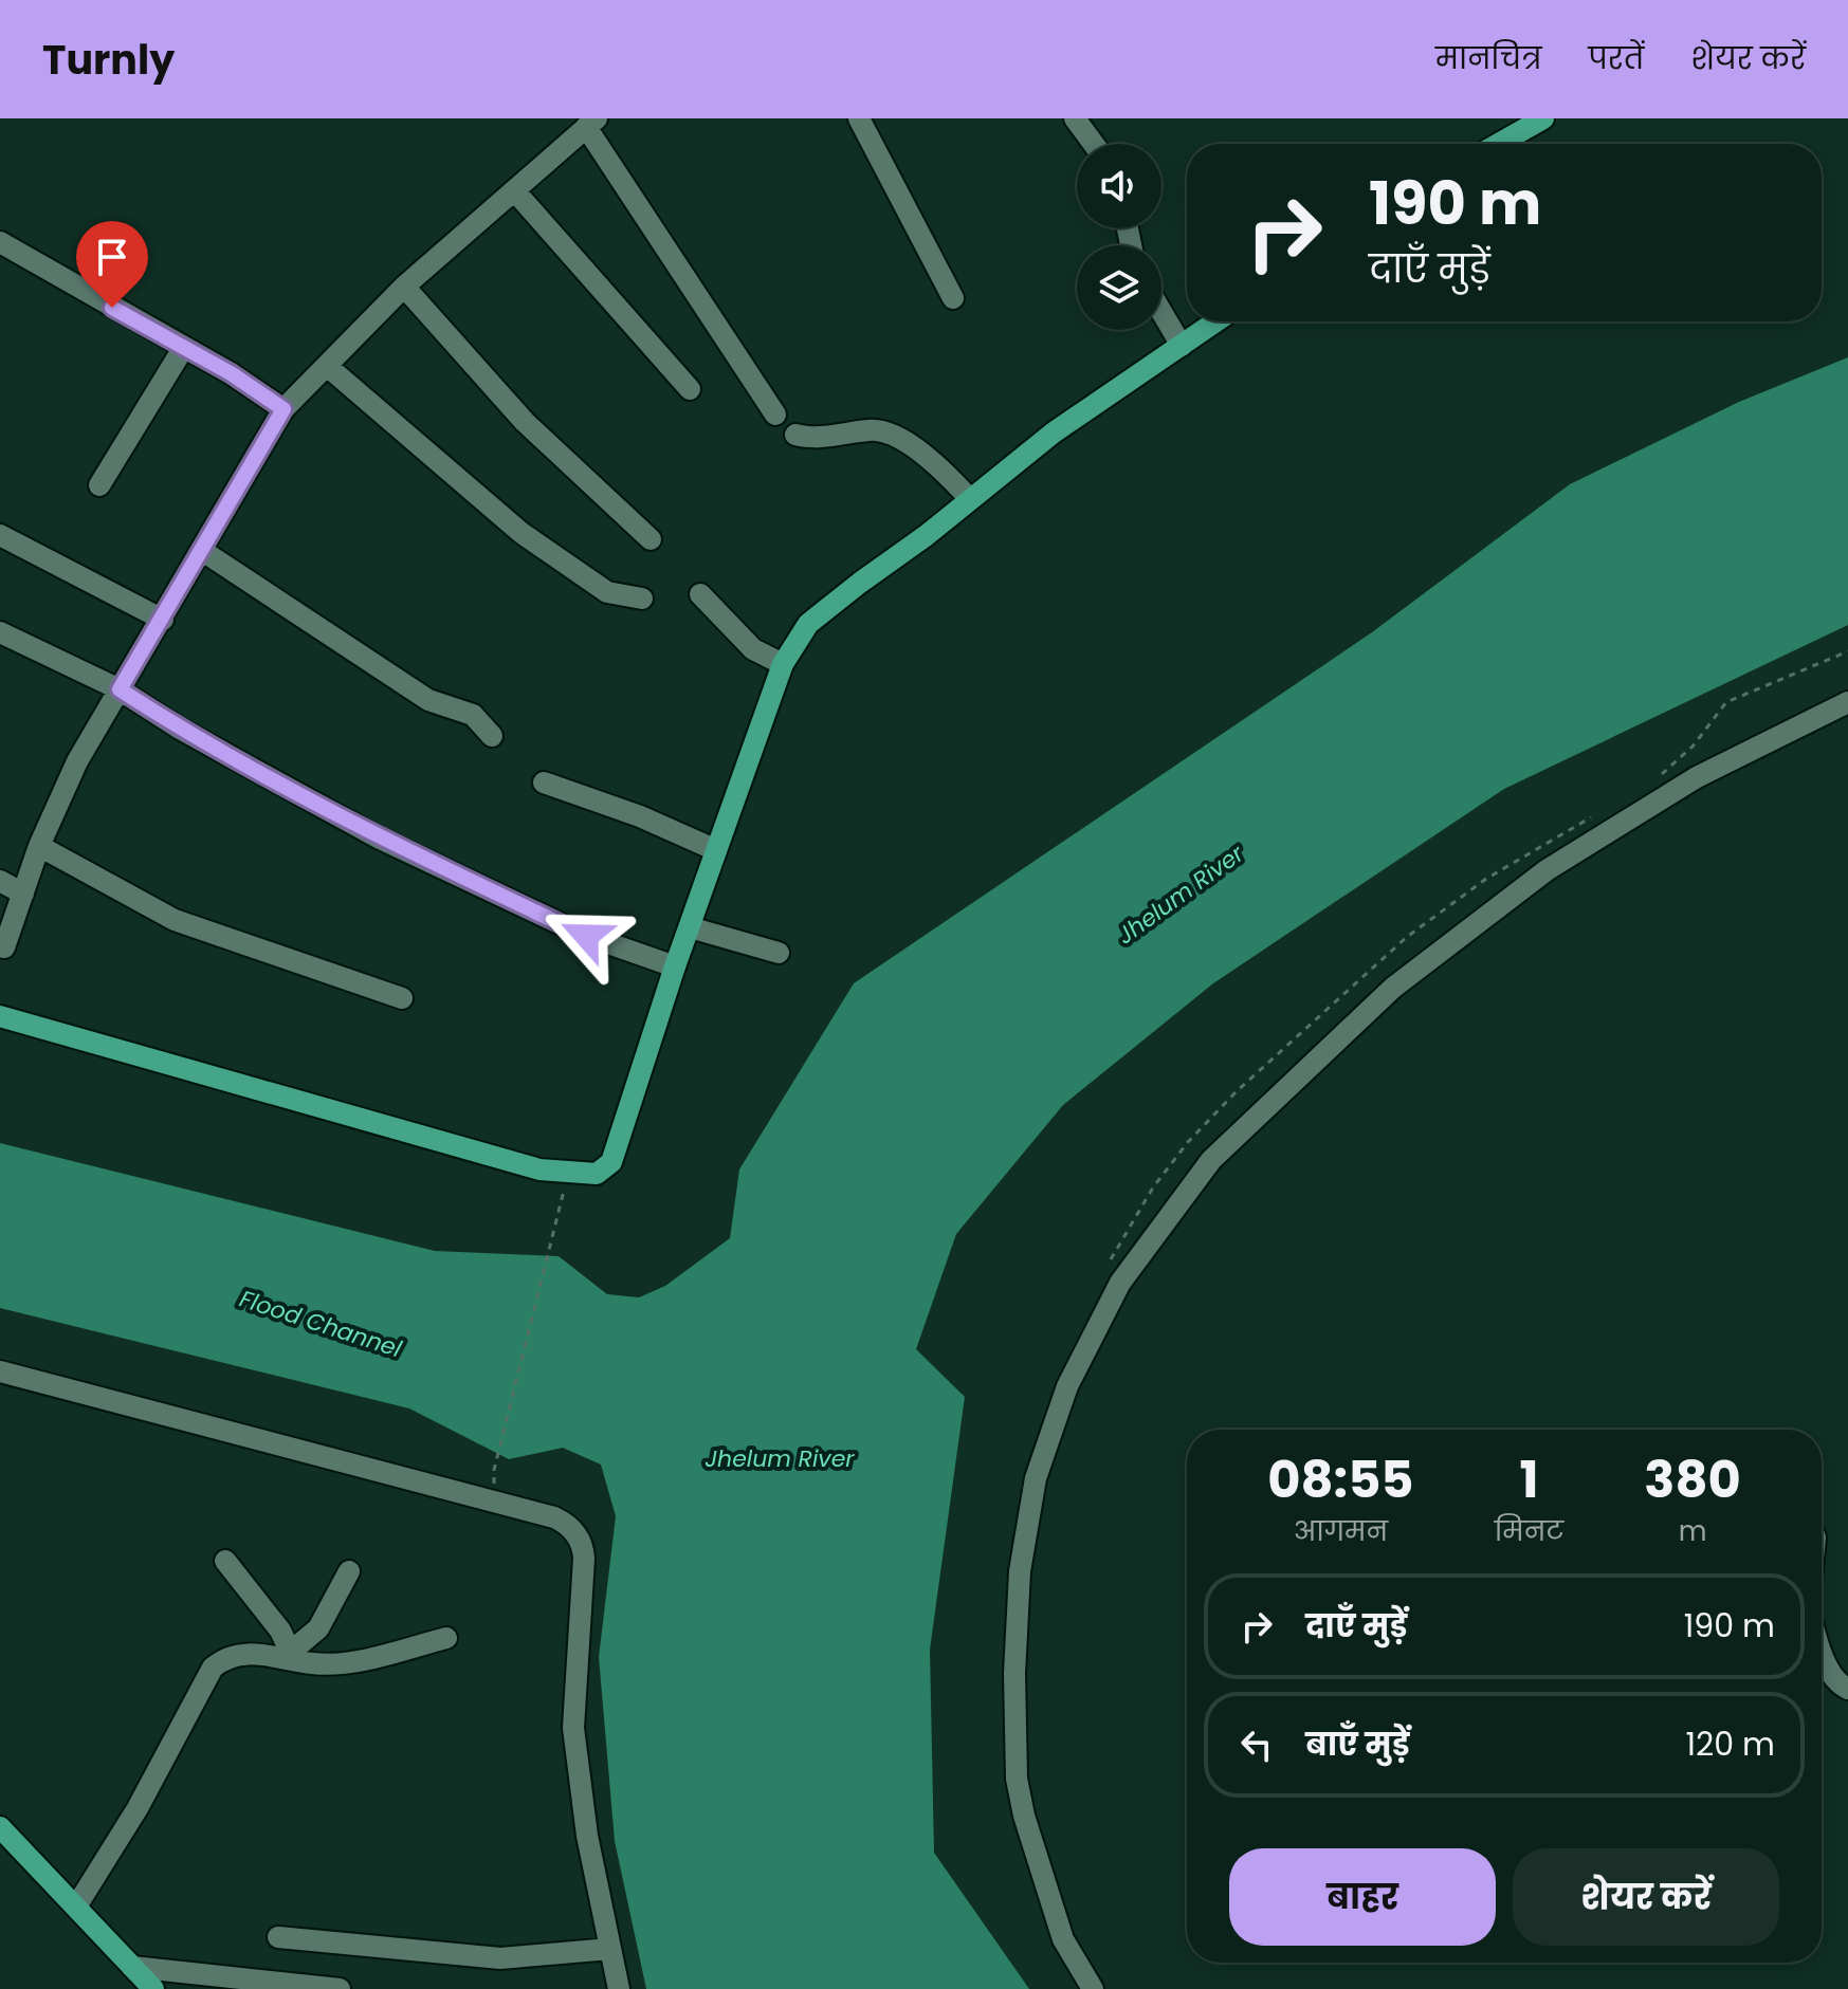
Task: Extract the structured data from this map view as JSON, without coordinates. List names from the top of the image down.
{
  "water": ["Jhelum River", "Flood Channel"],
  "page": {
    "header": "Turnly",
    "nav": ["मानचित्र", "परतें", "शेयर करें"],
    "turn": ["190 m", "दाएँ मुड़ें"],
    "eta": [
      "08:55",
      "आगमन",
      "1",
      "मिनट",
      "380",
      "m"
    ],
    "list": [
      {
        "name": "दाएँ मुड़ें",
        "value": "190 m"
      },
      {
        "name": "बाएँ मुड़ें",
        "value": "120 m"
      }
    ],
    "buttons": ["बाहर", "शेयर करें"]
  }
}
